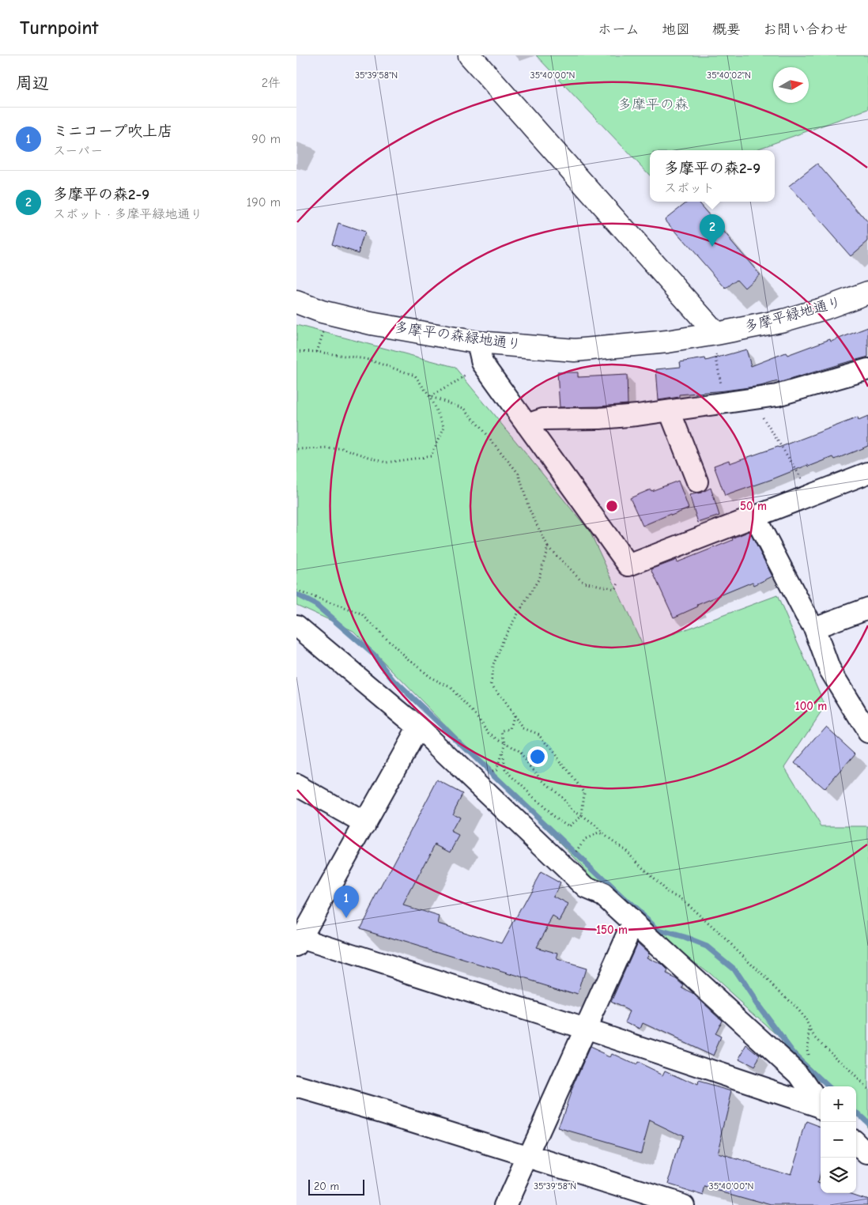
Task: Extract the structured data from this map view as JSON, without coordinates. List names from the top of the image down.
{
  "streets": {
    "street": ["多摩平緑地通り", "多摩平の森緑地通り"]
  },
  "crossings": [
    ["多摩平緑地通り", "多摩平の森緑地通り"]
  ],
  "parks": ["多摩平の森"],
  "scale_bar": "20 m",
  "north": "right",
  "page": {
    "header": "Turnpoint",
    "nav": [
      "ホーム",
      "地図",
      "概要",
      "お問い合わせ"
    ],
    "heading": ["周辺", "2件"],
    "list": [
      {
        "mark": "1",
        "name": "ミニコープ吹上店",
        "note": "スーパー",
        "value": "90 m"
      },
      {
        "mark": "2",
        "name": "多摩平の森2-9",
        "note": "スポット · 多摩平緑地通り",
        "value": "190 m"
      }
    ],
    "popup": ["多摩平の森2-9", "スポット"],
    "pins": ["2", "1"],
    "map_buttons": ["+", "−"],
    "scale": "20 m"
  },
  "coordinates": ["35°39'58\"N", "35°40'00\"N", "35°40'02\"N"],
  "rings": ["50 m", "100 m", "150 m"]
}
